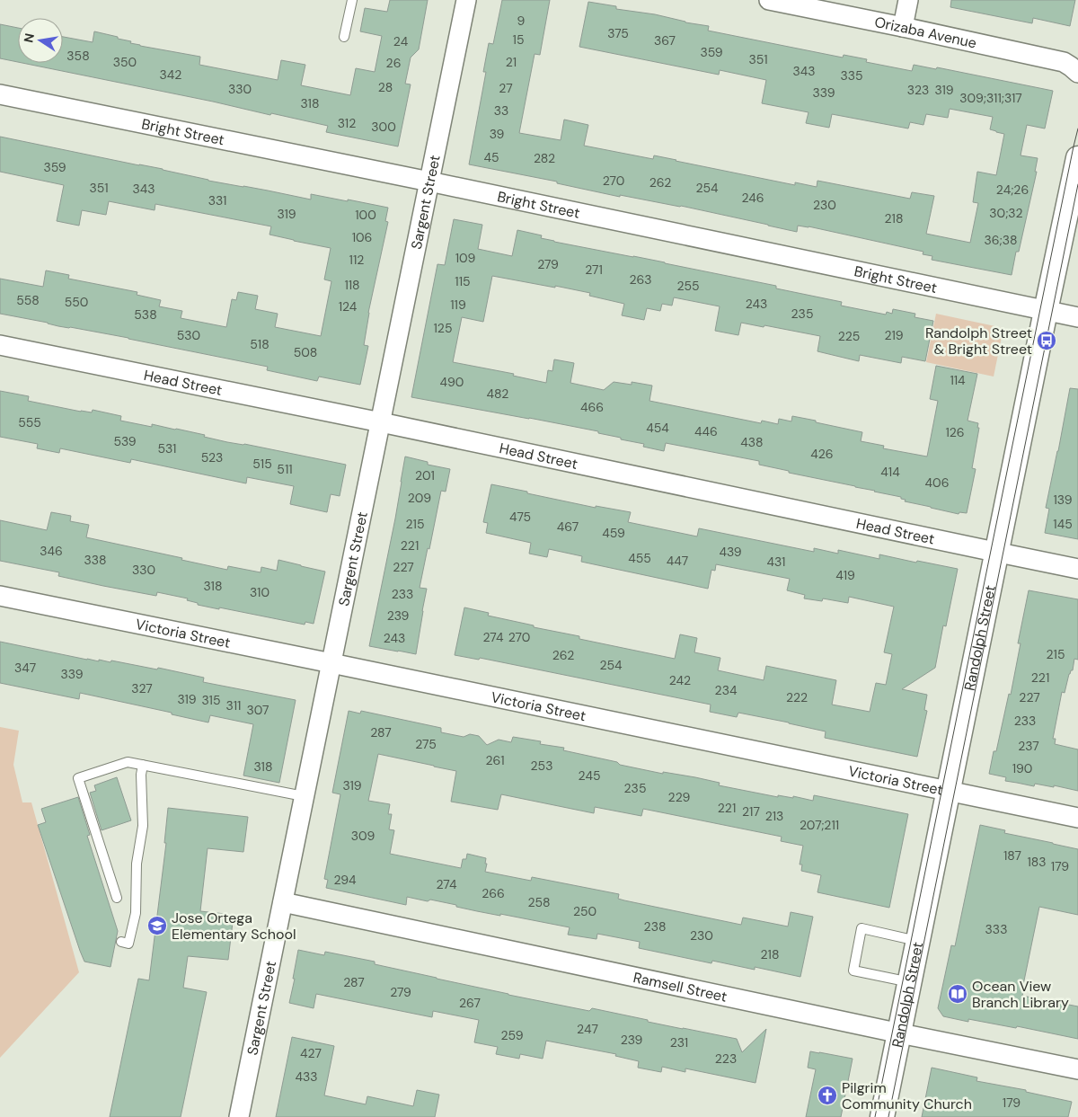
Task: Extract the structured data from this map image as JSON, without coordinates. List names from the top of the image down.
{
  "streets": {
    "street": [
      "Orizaba Avenue",
      "Bright Street",
      "Sargent Street",
      "Head Street",
      "Victoria Street",
      "Randolph Street",
      "Ramsell Street"
    ]
  },
  "crossings": [
    ["Bright Street", "Sargent Street"],
    ["Bright Street", "Randolph Street"],
    ["Sargent Street", "Head Street"],
    ["Sargent Street", "Victoria Street"],
    ["Sargent Street", "Ramsell Street"],
    ["Head Street", "Randolph Street"],
    ["Victoria Street", "Randolph Street"],
    ["Randolph Street", "Ramsell Street"]
  ],
  "places": {
    "bus stop": ["Randolph Street & Bright Street"],
    "school or university": ["Jose Ortega Elementary School"],
    "library": ["Ocean View Branch Library"],
    "church": ["Pilgrim Community Church"]
  },
  "house_numbers": [
    "9",
    "375",
    "15",
    "367",
    "24",
    "359",
    "358",
    "351",
    "350",
    "21",
    "26",
    "343",
    "342",
    "335",
    "28",
    "27",
    "330",
    "323",
    "319",
    "339",
    "309;311;317",
    "318",
    "33",
    "312",
    "300",
    "39",
    "45",
    "282",
    "359",
    "270",
    "262",
    "351",
    "254",
    "343",
    "24;26",
    "246",
    "331",
    "230",
    "30;32",
    "319",
    "100",
    "218",
    "106",
    "36;38",
    "109",
    "112",
    "279",
    "271",
    "263",
    "115",
    "118",
    "255",
    "558",
    "550",
    "243",
    "119",
    "124",
    "235",
    "538",
    "125",
    "530",
    "219",
    "225",
    "518",
    "508",
    "114",
    "490",
    "482",
    "466",
    "555",
    "454",
    "446",
    "126",
    "539",
    "438",
    "531",
    "426",
    "523",
    "515",
    "511",
    "414",
    "201",
    "406",
    "209",
    "139",
    "475",
    "215",
    "145",
    "467",
    "459",
    "221",
    "346",
    "439",
    "455",
    "338",
    "447",
    "431",
    "227",
    "330",
    "419",
    "318",
    "310",
    "233",
    "239",
    "274",
    "270",
    "243",
    "215",
    "262",
    "254",
    "347",
    "339",
    "221",
    "242",
    "327",
    "234",
    "222",
    "227",
    "319",
    "315",
    "311",
    "307",
    "233",
    "287",
    "275",
    "237",
    "261",
    "253",
    "318",
    "190",
    "245",
    "319",
    "235",
    "229",
    "221",
    "217",
    "213",
    "207;211",
    "309",
    "187",
    "183",
    "179",
    "294",
    "274",
    "266",
    "258",
    "250",
    "238",
    "333",
    "230",
    "218",
    "287",
    "279",
    "267",
    "247",
    "259",
    "239",
    "231",
    "427",
    "223",
    "433",
    "179"
  ],
  "north": "left"
}
